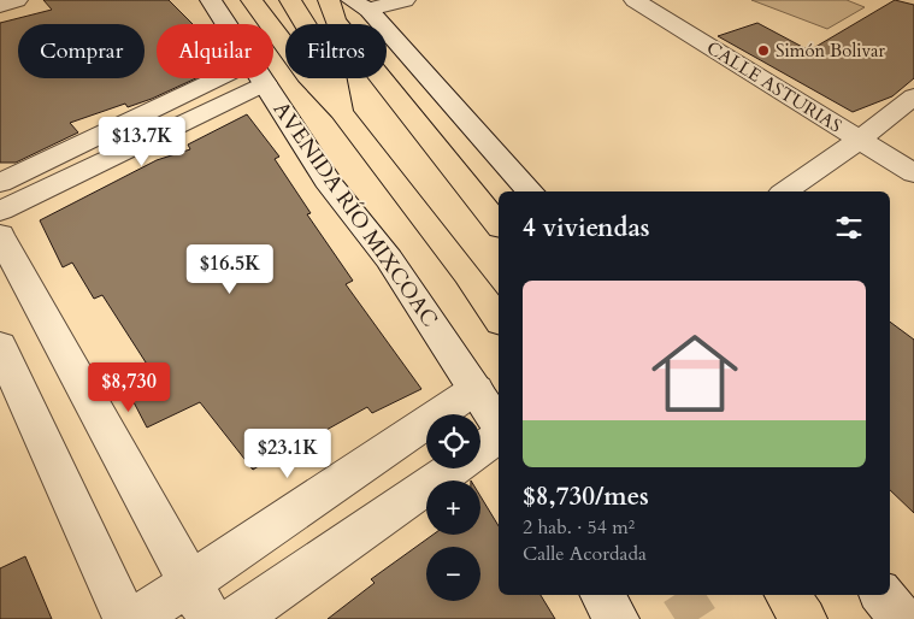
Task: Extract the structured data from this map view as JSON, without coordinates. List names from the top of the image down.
{
  "streets": {
    "street": ["CALLE ASTURIAS", "AVENIDA RÍO MIXCOAC"]
  },
  "places": ["Simón Bolivar"],
  "page": {
    "chip": ["Comprar", "Alquilar", "Filtros"],
    "price": [
      "$13.7K",
      "$16.5K",
      "$8,730",
      "$23.1K"
    ],
    "heading": "4 viviendas",
    "list": [
      {
        "name": "$8,730/mes",
        "note": "2 hab. · 54 m² · Calle Acordada"
      }
    ],
    "map_buttons": ["+", "−"]
  }
}
